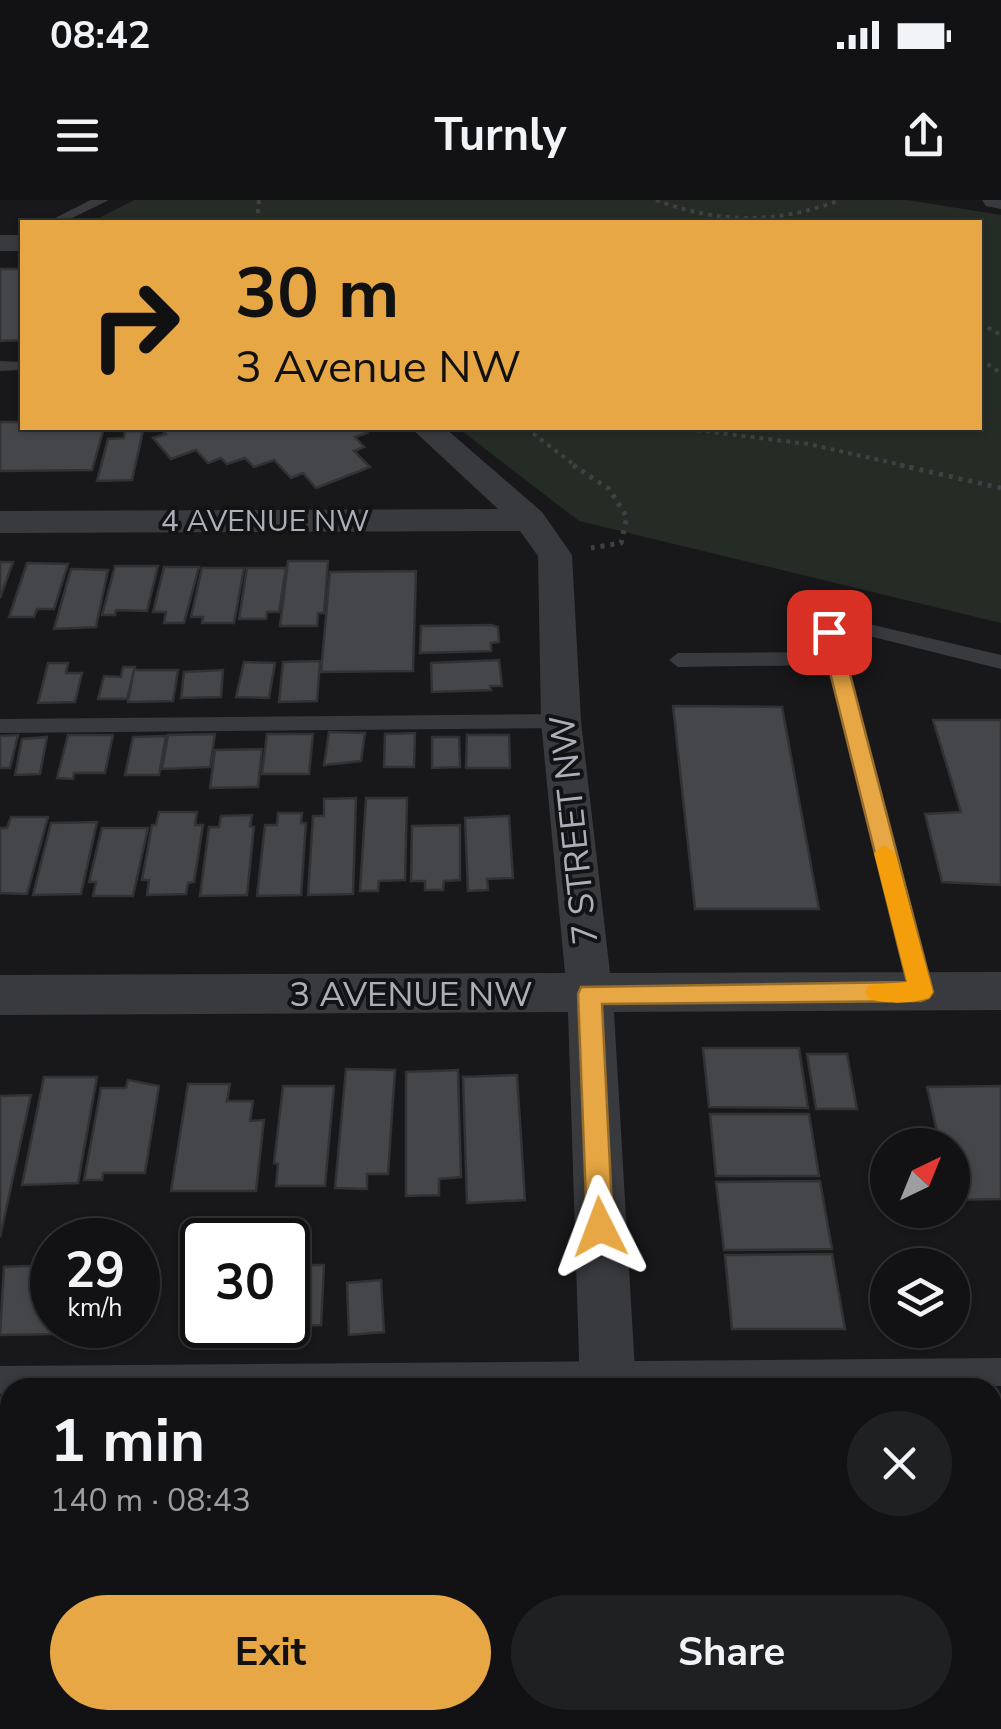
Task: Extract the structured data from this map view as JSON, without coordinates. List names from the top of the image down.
{
  "streets": {
    "street": ["4 AVENUE NW", "7 STREET NW", "3 AVENUE NW"]
  },
  "crossings": [
    ["4 AVENUE NW", "7 STREET NW"],
    ["7 STREET NW", "3 AVENUE NW"]
  ],
  "north": "top right",
  "page": {
    "status": "08:42",
    "header": "Turnly",
    "turn": ["30 m", "3 Avenue NW"],
    "speed": "29 km/h",
    "limit": "30",
    "heading": ["1 min", "140 m · 08:43"],
    "buttons": ["Exit", "Share"]
  }
}
